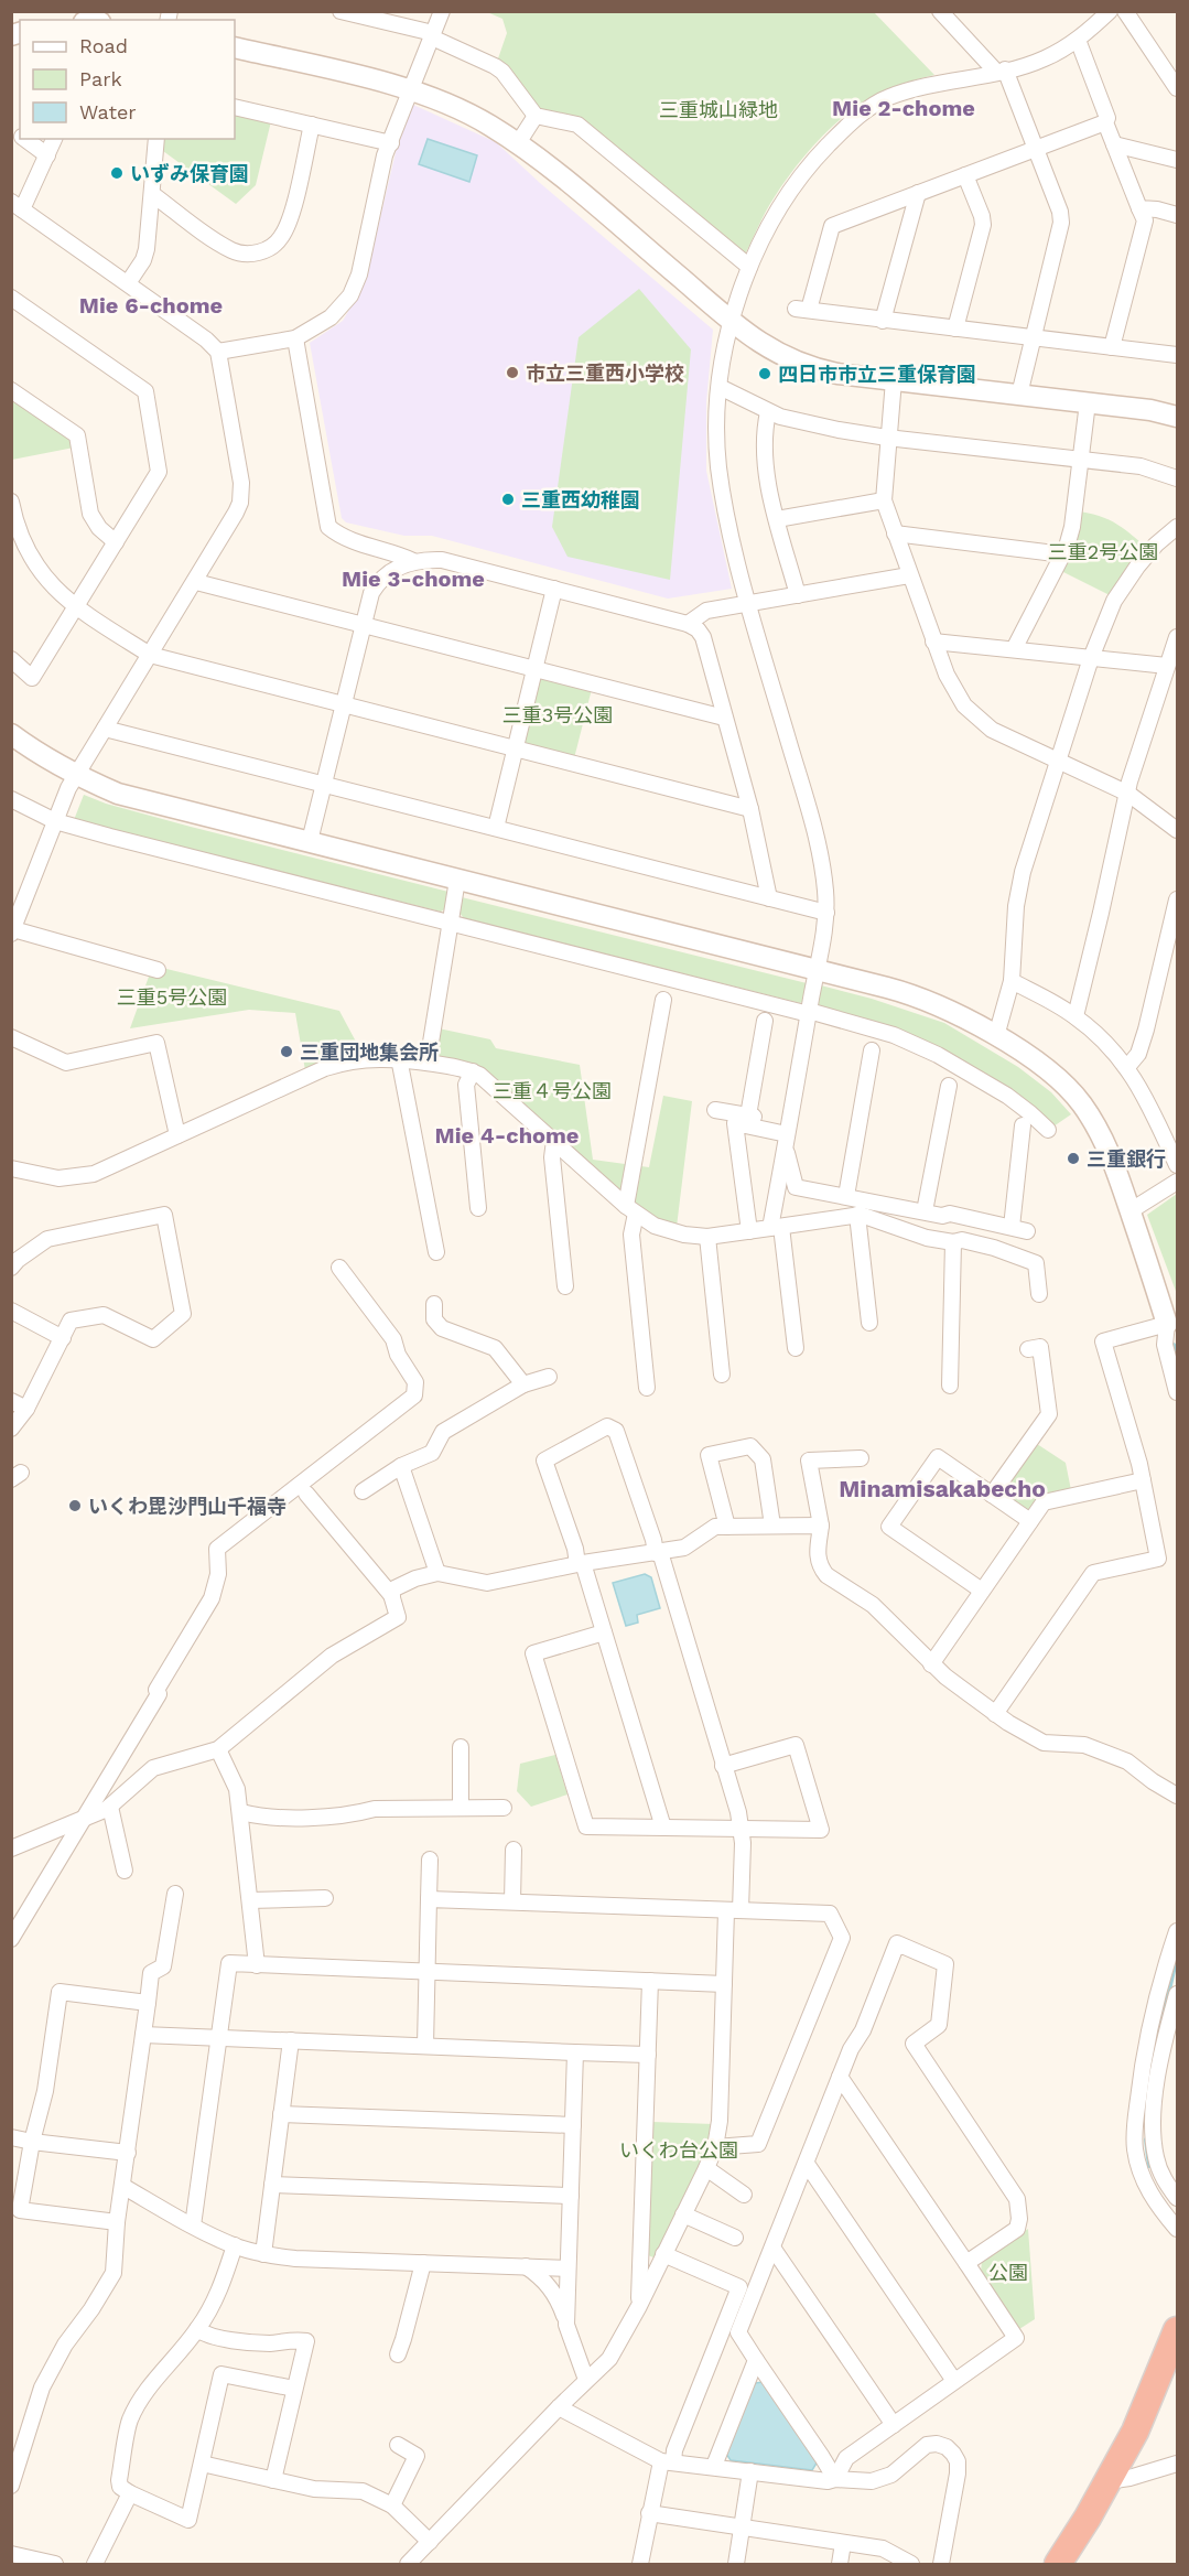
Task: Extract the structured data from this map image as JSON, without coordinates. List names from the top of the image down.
{
  "districts": [
    "Mie 2-chome",
    "Mie 6-chome",
    "Mie 3-chome",
    "Mie 4-chome",
    "Minamisakabecho"
  ],
  "parks": [
    "三重城山緑地",
    "三重2号公園",
    "三重3号公園",
    "三重5号公園",
    "三重４号公園",
    "いくわ台公園",
    "公園"
  ],
  "places": [
    "いずみ保育園",
    "市立三重西小学校",
    "四日市市立三重保育園",
    "三重西幼稚園",
    "三重団地集会所",
    "三重銀行",
    "いくわ毘沙門山千福寺"
  ],
  "legend": ["Road", "Park", "Water"]
}
